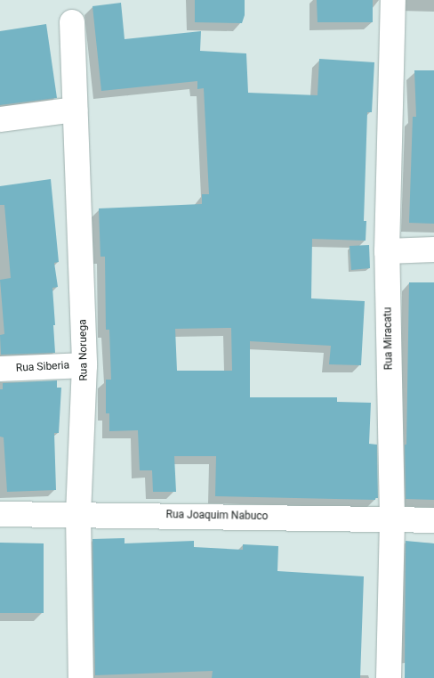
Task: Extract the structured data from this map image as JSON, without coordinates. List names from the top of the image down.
{
  "streets": {
    "street": [
      "Rua Miracatu",
      "Rua Noruega",
      "Rua Siberia",
      "Rua Joaquim Nabuco"
    ]
  },
  "crossings": [
    ["Rua Miracatu", "Rua Joaquim Nabuco"],
    ["Rua Noruega", "Rua Siberia"],
    ["Rua Noruega", "Rua Joaquim Nabuco"]
  ]
}
